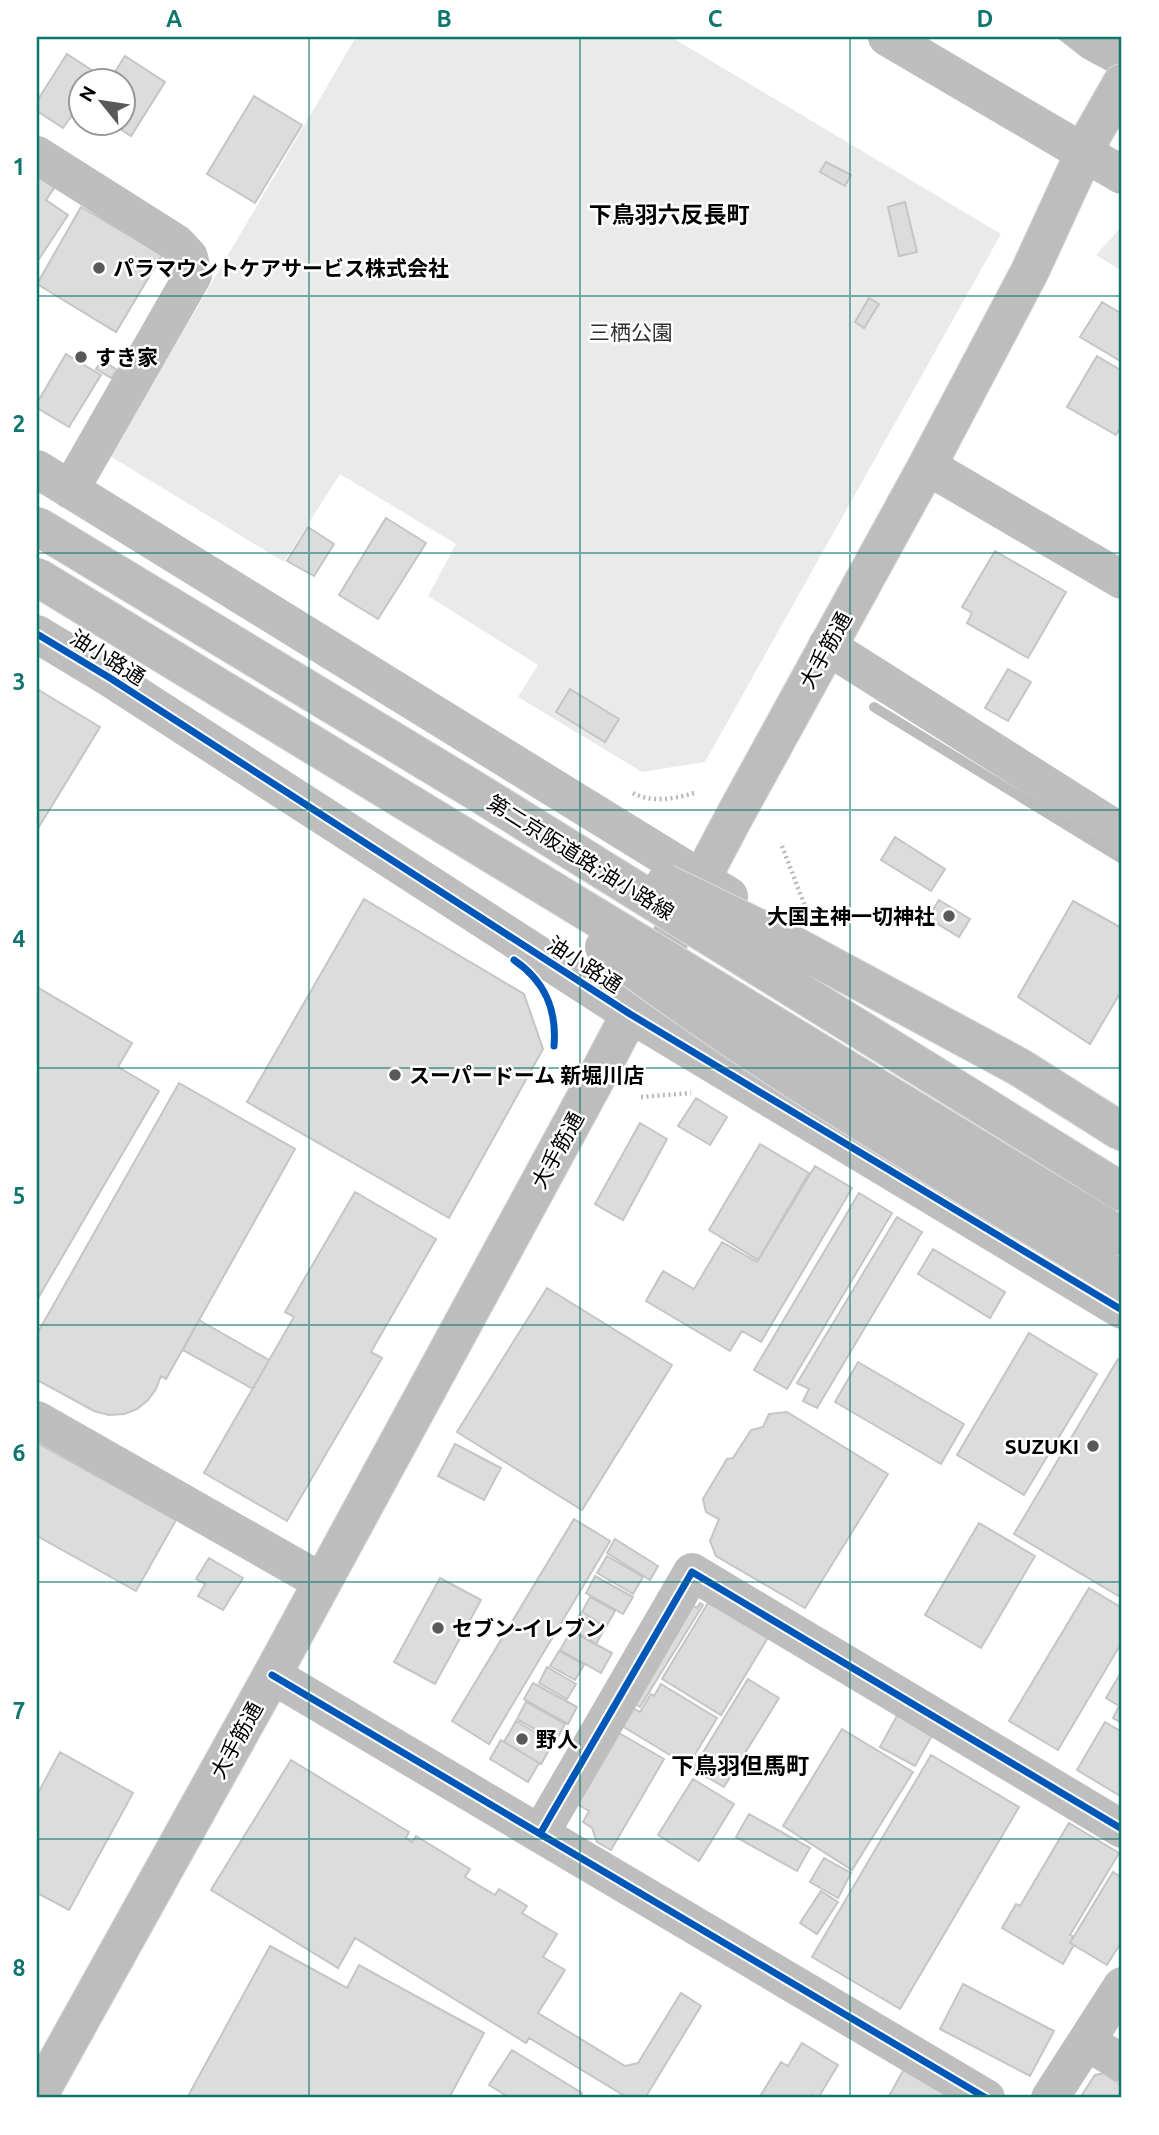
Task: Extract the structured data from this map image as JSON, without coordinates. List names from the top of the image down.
{
  "streets": {
    "main road": ["大手筋通", "第二京阪道路;油小路線"],
    "street": ["油小路通"]
  },
  "crossings": [
    ["大手筋通", "油小路通"]
  ],
  "districts": ["下鳥羽六反長町", "下鳥羽但馬町"],
  "parks": ["三栖公園"],
  "places": [
    "パラマウントケアサービス株式会社",
    "すき家",
    "大国主神一切神社",
    "スーパードーム 新堀川店",
    "SUZUKI",
    "セブン-イレブン",
    "野人"
  ],
  "north": "top left",
  "grid": {
    "columns": [
      "A",
      "B",
      "C",
      "D"
    ],
    "rows": [
      "1",
      "2",
      "3",
      "4",
      "5",
      "6",
      "7",
      "8"
    ]
  }
}
